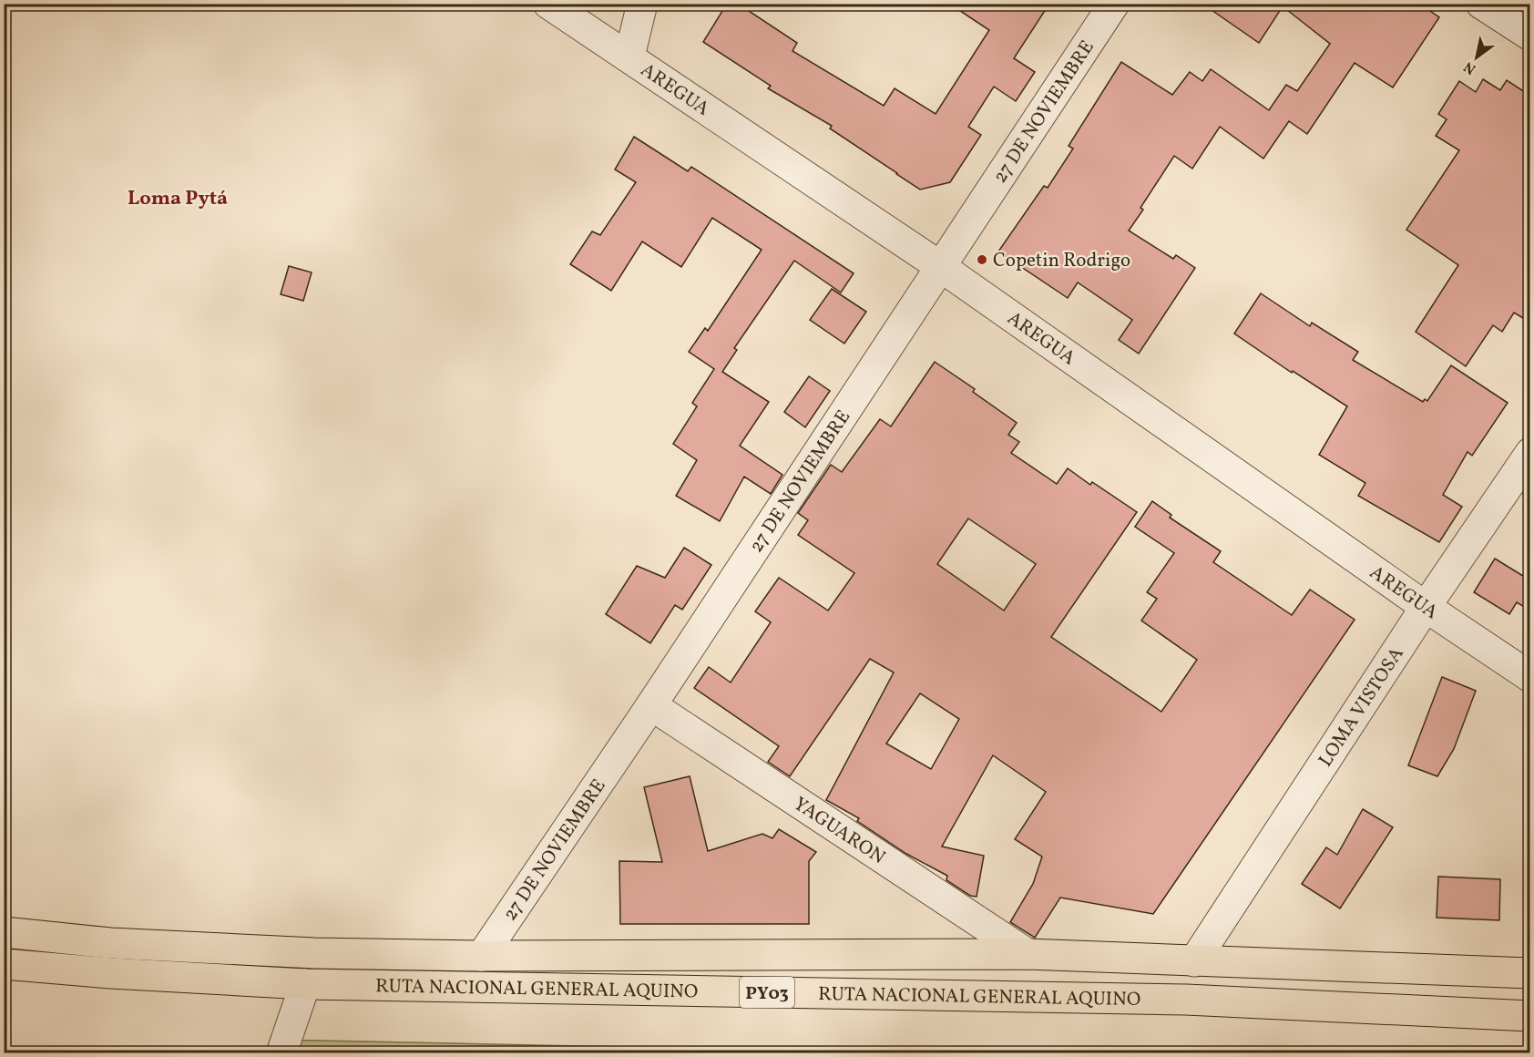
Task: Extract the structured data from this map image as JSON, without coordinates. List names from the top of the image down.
{
  "streets": {
    "highway": ["RUTA NACIONAL GENERAL AQUINO", "PY03"],
    "street": [
      "AREGUA",
      "27 DE NOVIEMBRE",
      "LOMA VISTOSA",
      "YAGUARON"
    ]
  },
  "crossings": [
    ["AREGUA", "27 DE NOVIEMBRE"],
    ["AREGUA", "LOMA VISTOSA"],
    ["27 DE NOVIEMBRE", "YAGUARON"],
    ["27 DE NOVIEMBRE", "RUTA NACIONAL GENERAL AQUINO"],
    ["LOMA VISTOSA", "RUTA NACIONAL GENERAL AQUINO"],
    ["YAGUARON", "RUTA NACIONAL GENERAL AQUINO"]
  ],
  "districts": ["Loma Pytá"],
  "places": ["Copetin Rodrigo"],
  "north": "bottom left"
}
